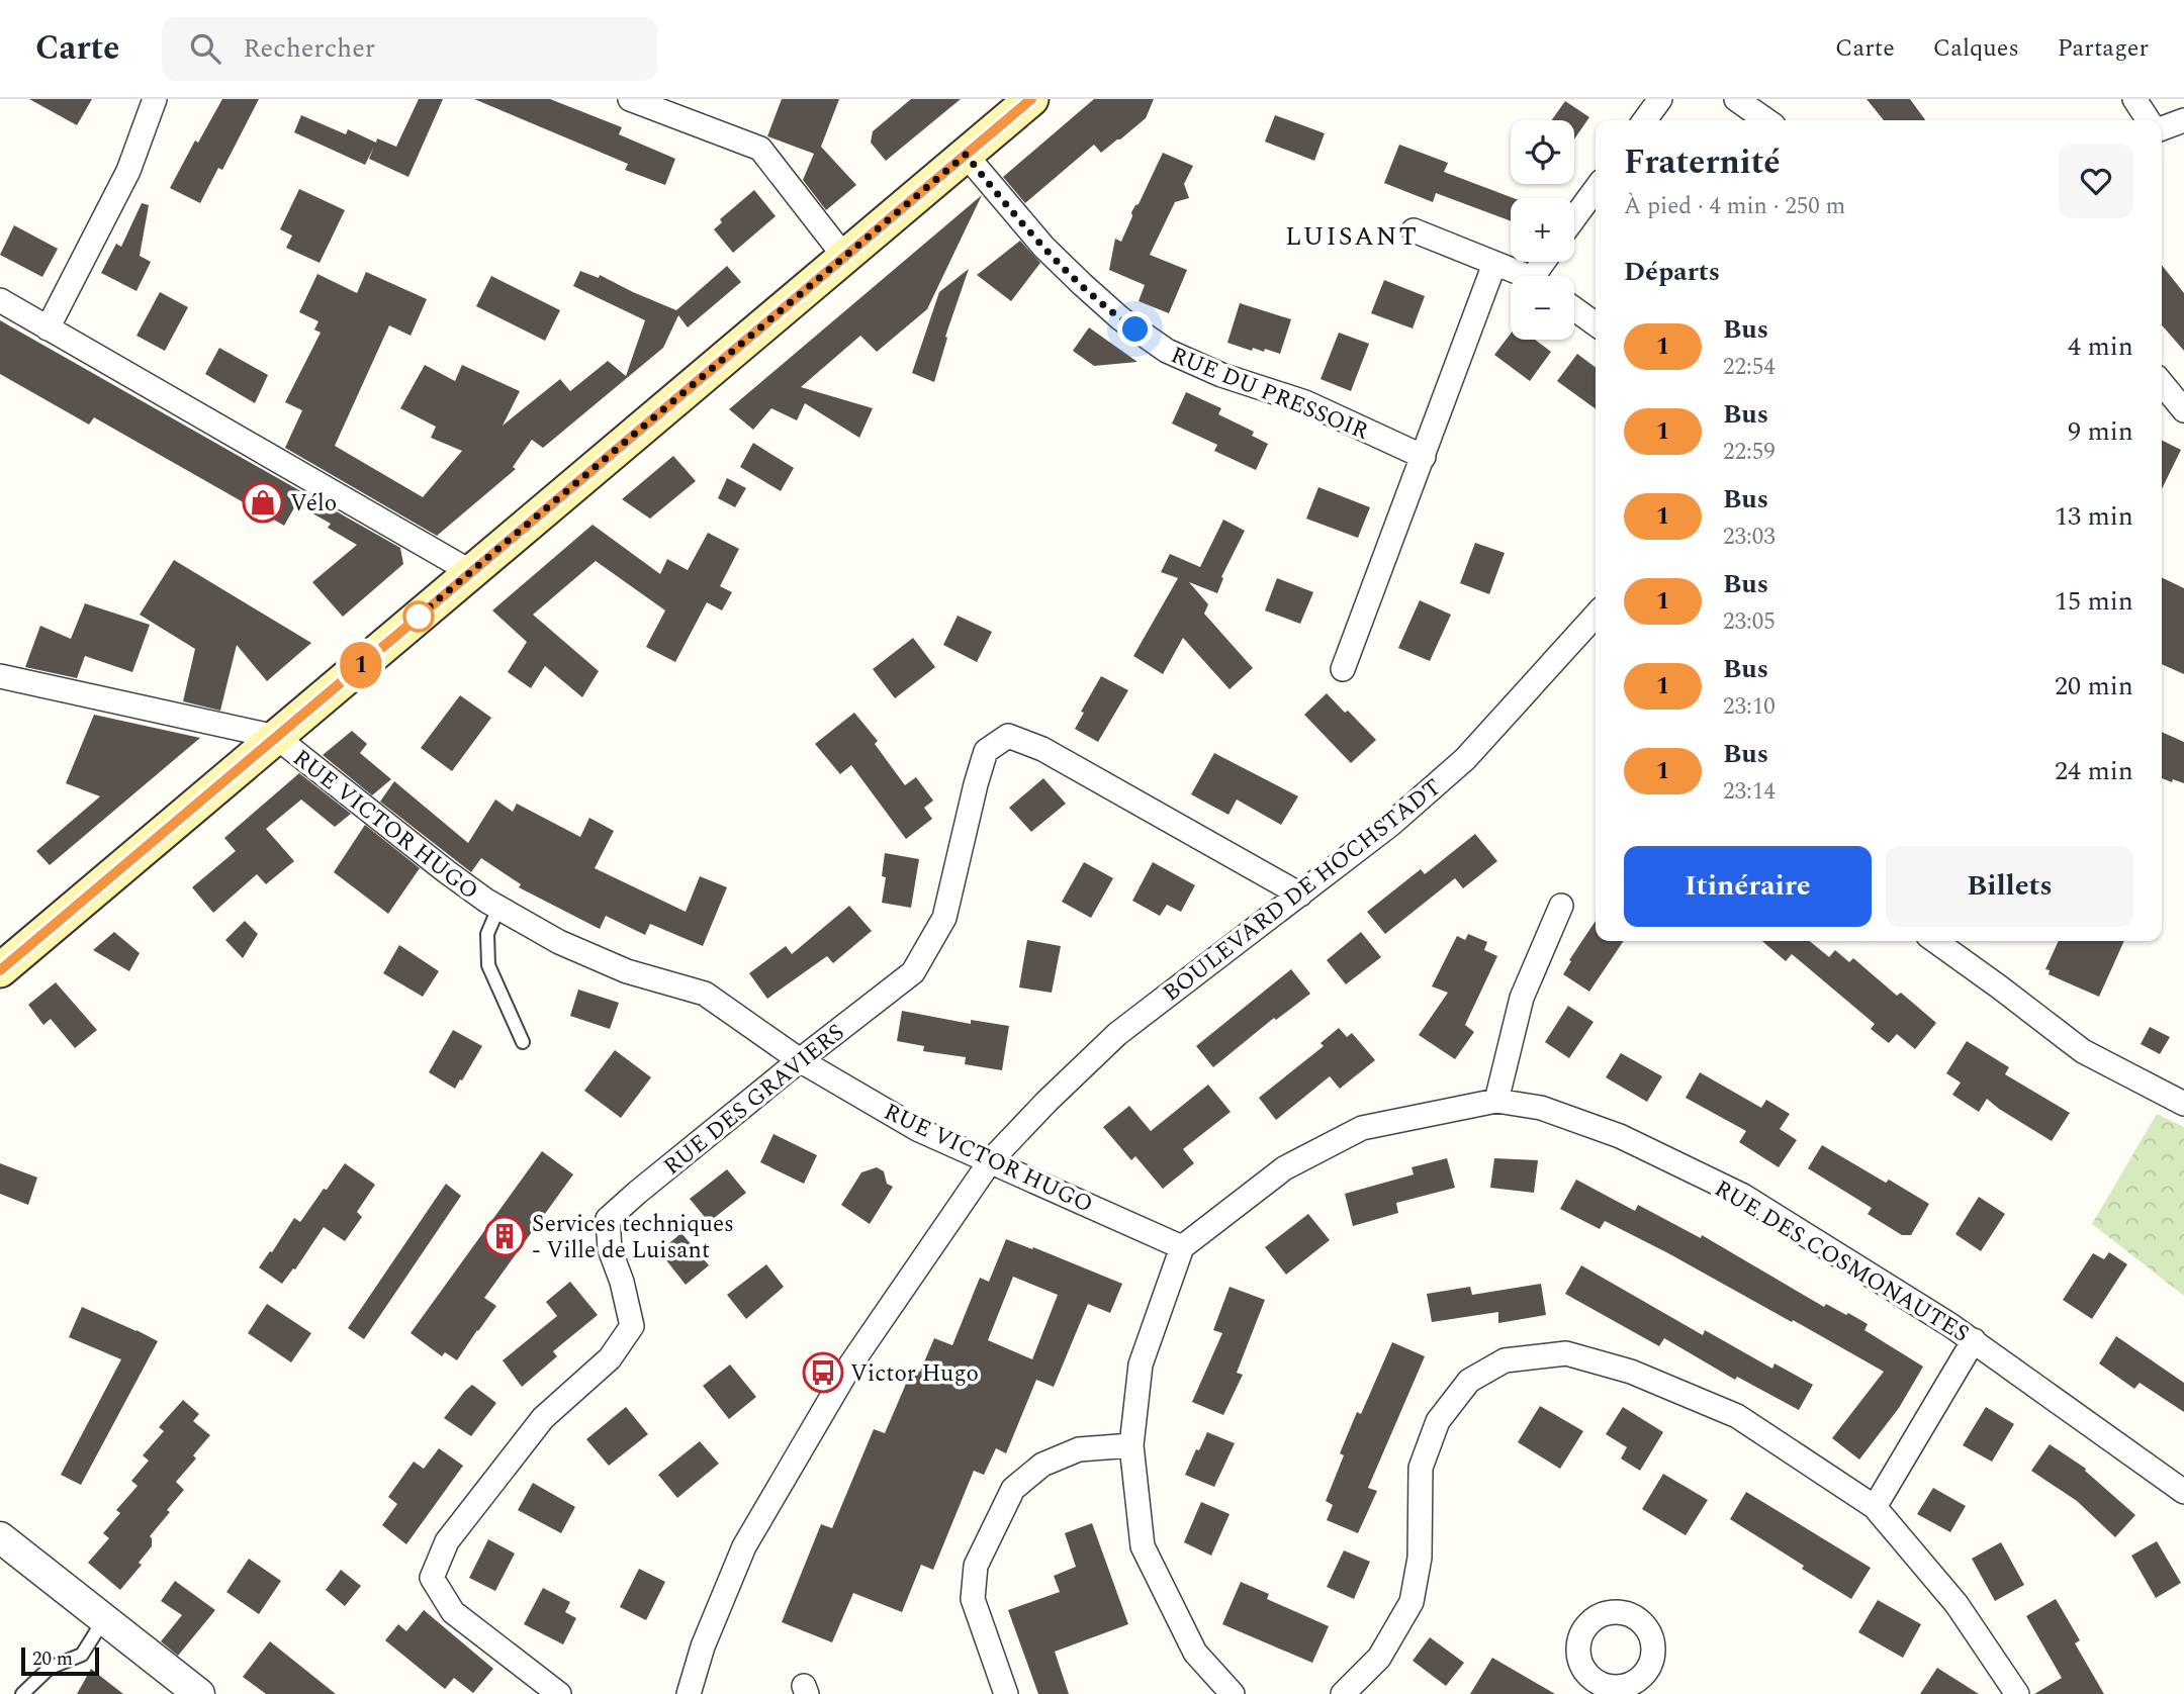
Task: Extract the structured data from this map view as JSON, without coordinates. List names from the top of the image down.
{
  "streets": {
    "street": [
      "RUE DU PRESSOIR",
      "RUE VICTOR HUGO",
      "BOULEVARD DE HOCHSTADT",
      "RUE DES GRAVIERS",
      "RUE DES COSMONAUTES"
    ]
  },
  "crossings": [
    ["RUE VICTOR HUGO", "BOULEVARD DE HOCHSTADT"],
    ["RUE VICTOR HUGO", "RUE DES GRAVIERS"],
    ["RUE VICTOR HUGO", "RUE DES COSMONAUTES"],
    ["BOULEVARD DE HOCHSTADT", "RUE DES GRAVIERS"]
  ],
  "districts": ["LUISANT"],
  "places": {
    "shop": ["Vélo"],
    "building": ["Services techniques - Ville de Luisant"],
    "bus stop": ["Victor Hugo"]
  },
  "lines": ["bus line 1"],
  "scale_bar": "20 m",
  "page": {
    "header": "Carte",
    "search": "Rechercher",
    "nav": ["Carte", "Calques", "Partager"],
    "on_map": "1",
    "map_buttons": ["+", "−"],
    "heading": [
      ["Fraternité", "À pied · 4 min · 250 m"],
      "Départs"
    ],
    "list": [
      {
        "mark": "1",
        "name": "Bus",
        "note": "22:54",
        "value": "4 min"
      },
      {
        "mark": "1",
        "name": "Bus",
        "note": "22:59",
        "value": "9 min"
      },
      {
        "mark": "1",
        "name": "Bus",
        "note": "23:03",
        "value": "13 min"
      },
      {
        "mark": "1",
        "name": "Bus",
        "note": "23:05",
        "value": "15 min"
      },
      {
        "mark": "1",
        "name": "Bus",
        "note": "23:10",
        "value": "20 min"
      },
      {
        "mark": "1",
        "name": "Bus",
        "note": "23:14",
        "value": "24 min"
      }
    ],
    "buttons": ["Itinéraire", "Billets"],
    "scale": "20 m"
  }
}
